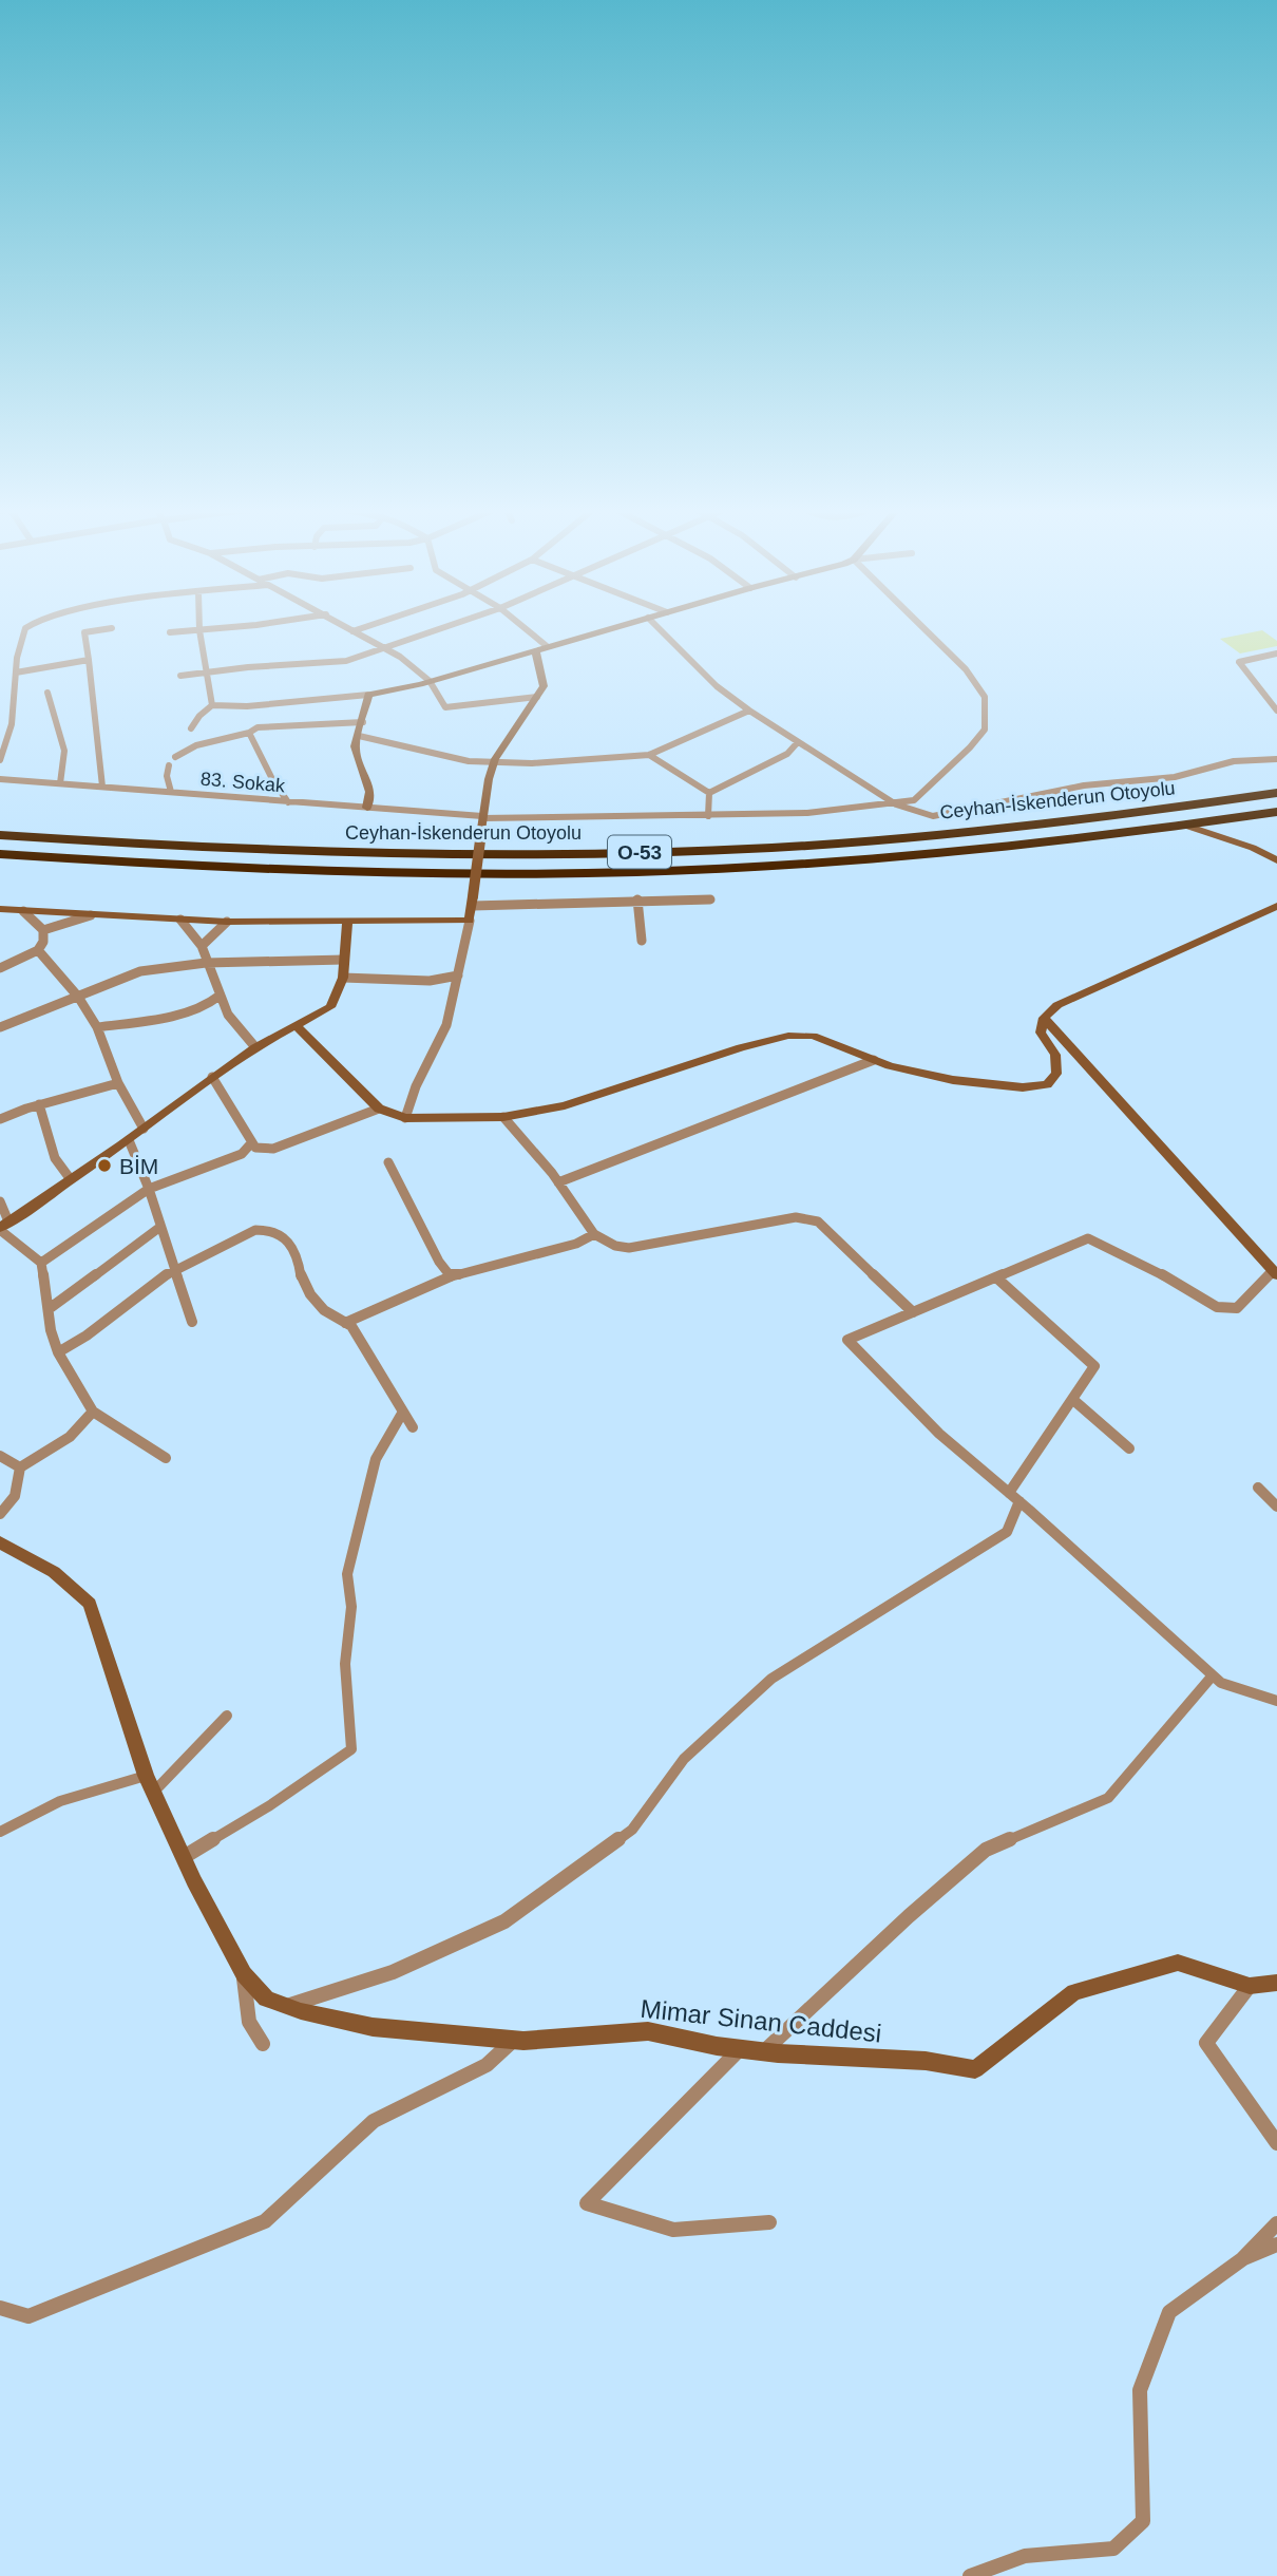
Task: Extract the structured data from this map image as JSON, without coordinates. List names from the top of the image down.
{
  "streets": {
    "highway": ["Ceyhan-İskenderun Otoyolu", "O-53"],
    "street": ["83. Sokak", "Mimar Sinan Caddesi"]
  },
  "places": ["BİM"]
}
